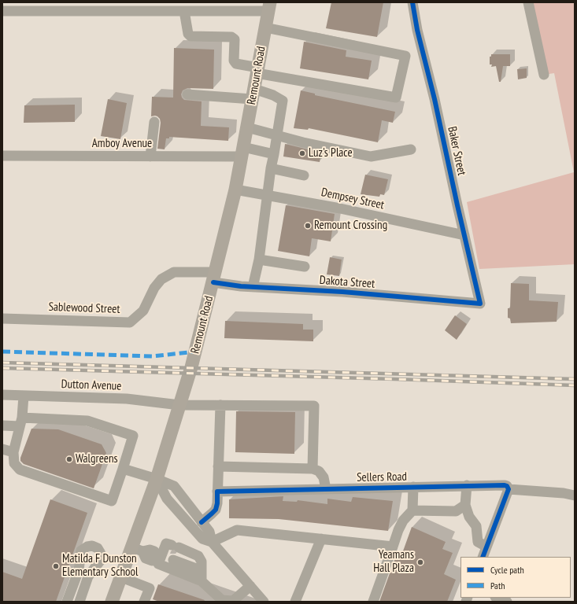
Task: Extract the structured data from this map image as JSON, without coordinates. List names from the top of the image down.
{
  "streets": {
    "main road": ["Remount Road"],
    "street": [
      "Amboy Avenue",
      "Baker Street",
      "Dempsey Street",
      "Dakota Street",
      "Sablewood Street",
      "Dutton Avenue",
      "Sellers Road"
    ]
  },
  "crossings": [
    ["Remount Road", "Amboy Avenue"],
    ["Remount Road", "Dempsey Street"],
    ["Remount Road", "Dakota Street"],
    ["Remount Road", "Sablewood Street"],
    ["Remount Road", "Dutton Avenue"],
    ["Baker Street", "Dempsey Street"],
    ["Baker Street", "Dakota Street"],
    ["Dakota Street", "Sablewood Street"]
  ],
  "places": [
    "Luz's Place",
    "Remount Crossing",
    "Walgreens",
    "Yeamans Hall Plaza",
    "Matilda F Dunston Elementary School"
  ],
  "legend": ["Cycle path", "Path"]
}
